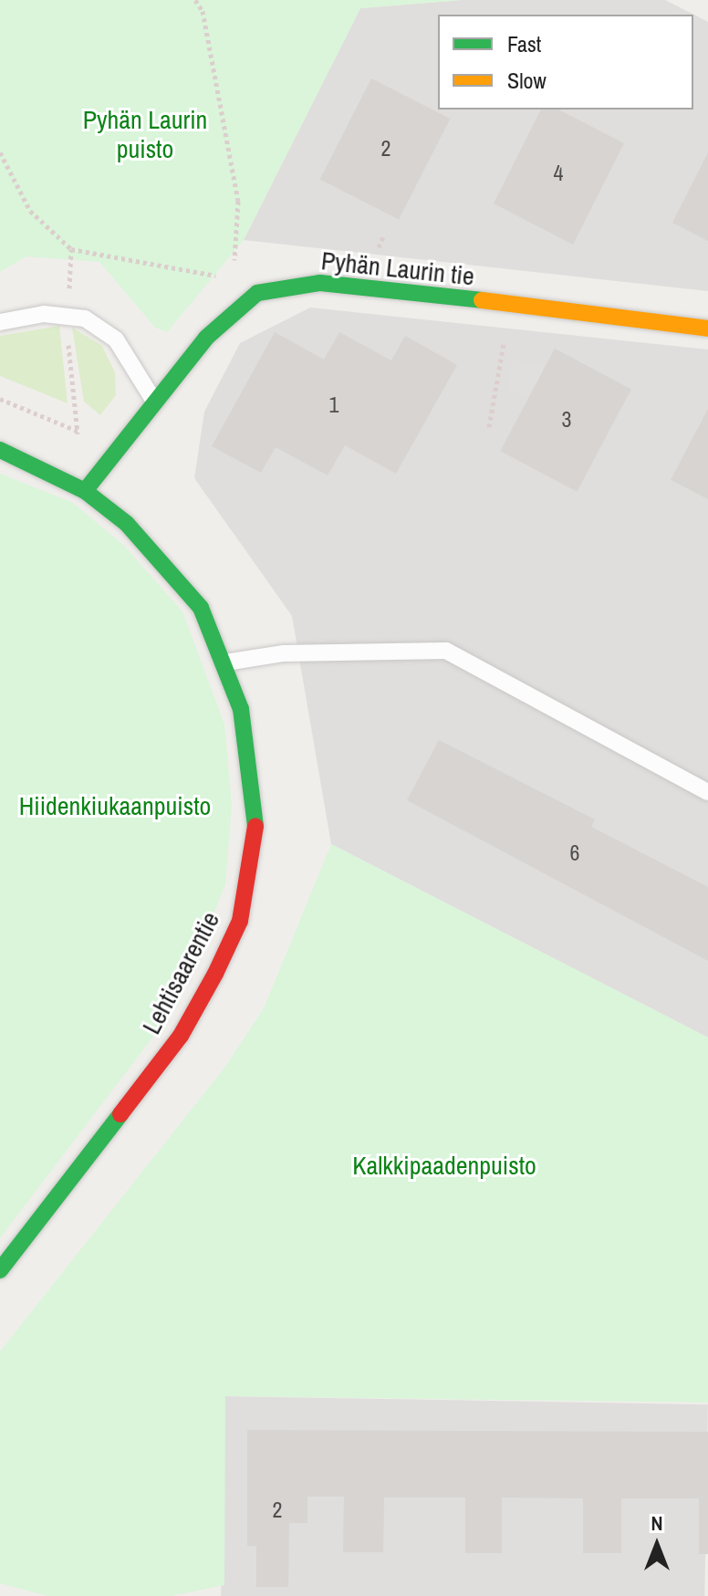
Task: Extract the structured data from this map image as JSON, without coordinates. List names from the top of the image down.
{
  "streets": {
    "street": ["Pyhän Laurin tie", "Lehtisaarentie"]
  },
  "crossings": [
    ["Pyhän Laurin tie", "Lehtisaarentie"]
  ],
  "parks": ["Pyhän Laurin puisto", "Hiidenkiukaanpuisto", "Kalkkipaadenpuisto"],
  "house_numbers": [
    "2",
    "4",
    "1",
    "3",
    "6",
    "2"
  ],
  "legend": ["Fast", "Slow"],
  "north": "top"
}
